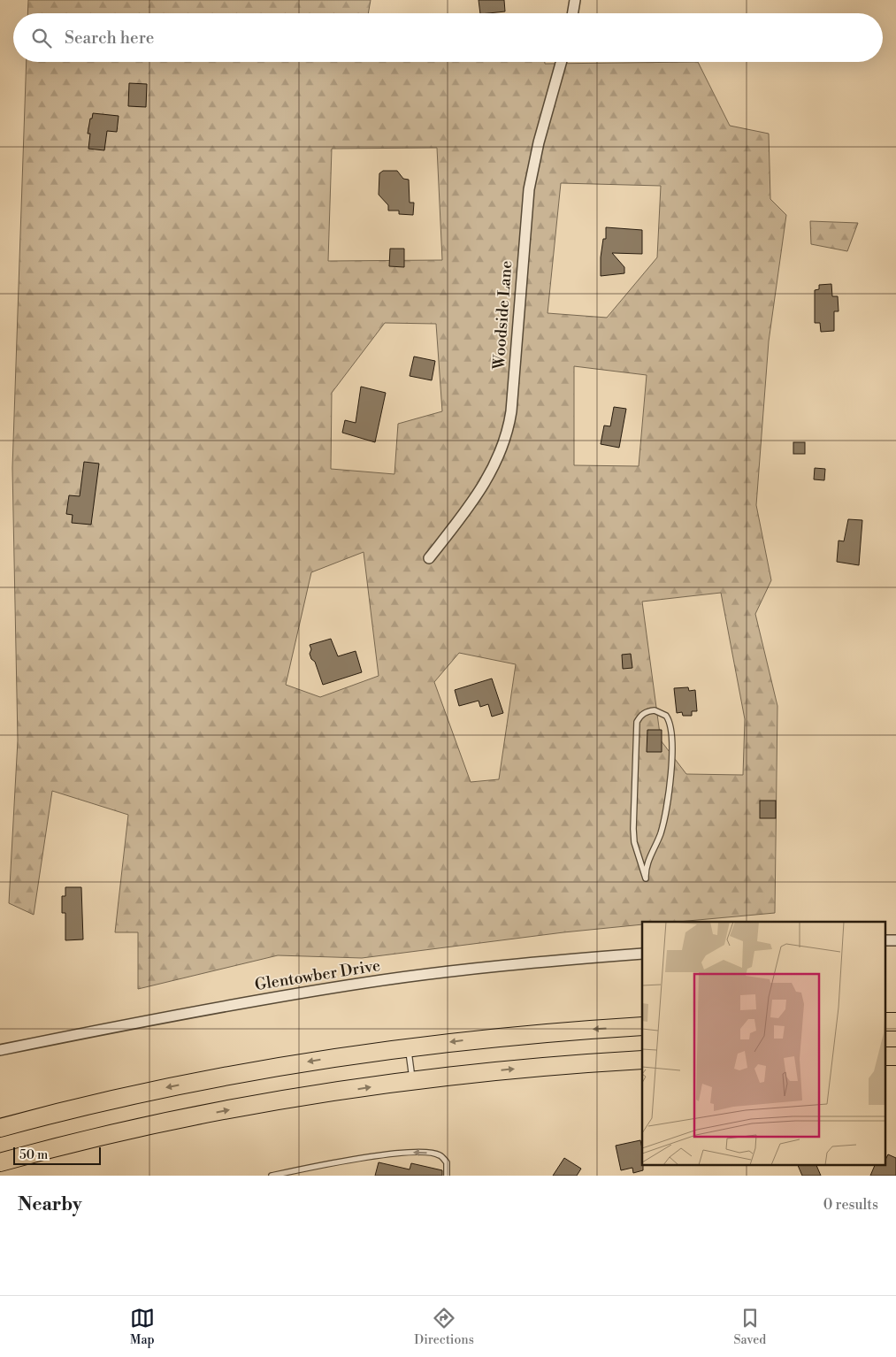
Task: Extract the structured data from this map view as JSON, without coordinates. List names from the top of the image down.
{
  "streets": {
    "street": ["Woodside Lane", "Glentowber Drive"]
  },
  "scale_bar": "50 m",
  "page": {
    "search": "Search here",
    "scale": "50 m",
    "heading": ["Nearby", "0 results"],
    "nav": ["Map", "Directions", "Saved"]
  }
}
